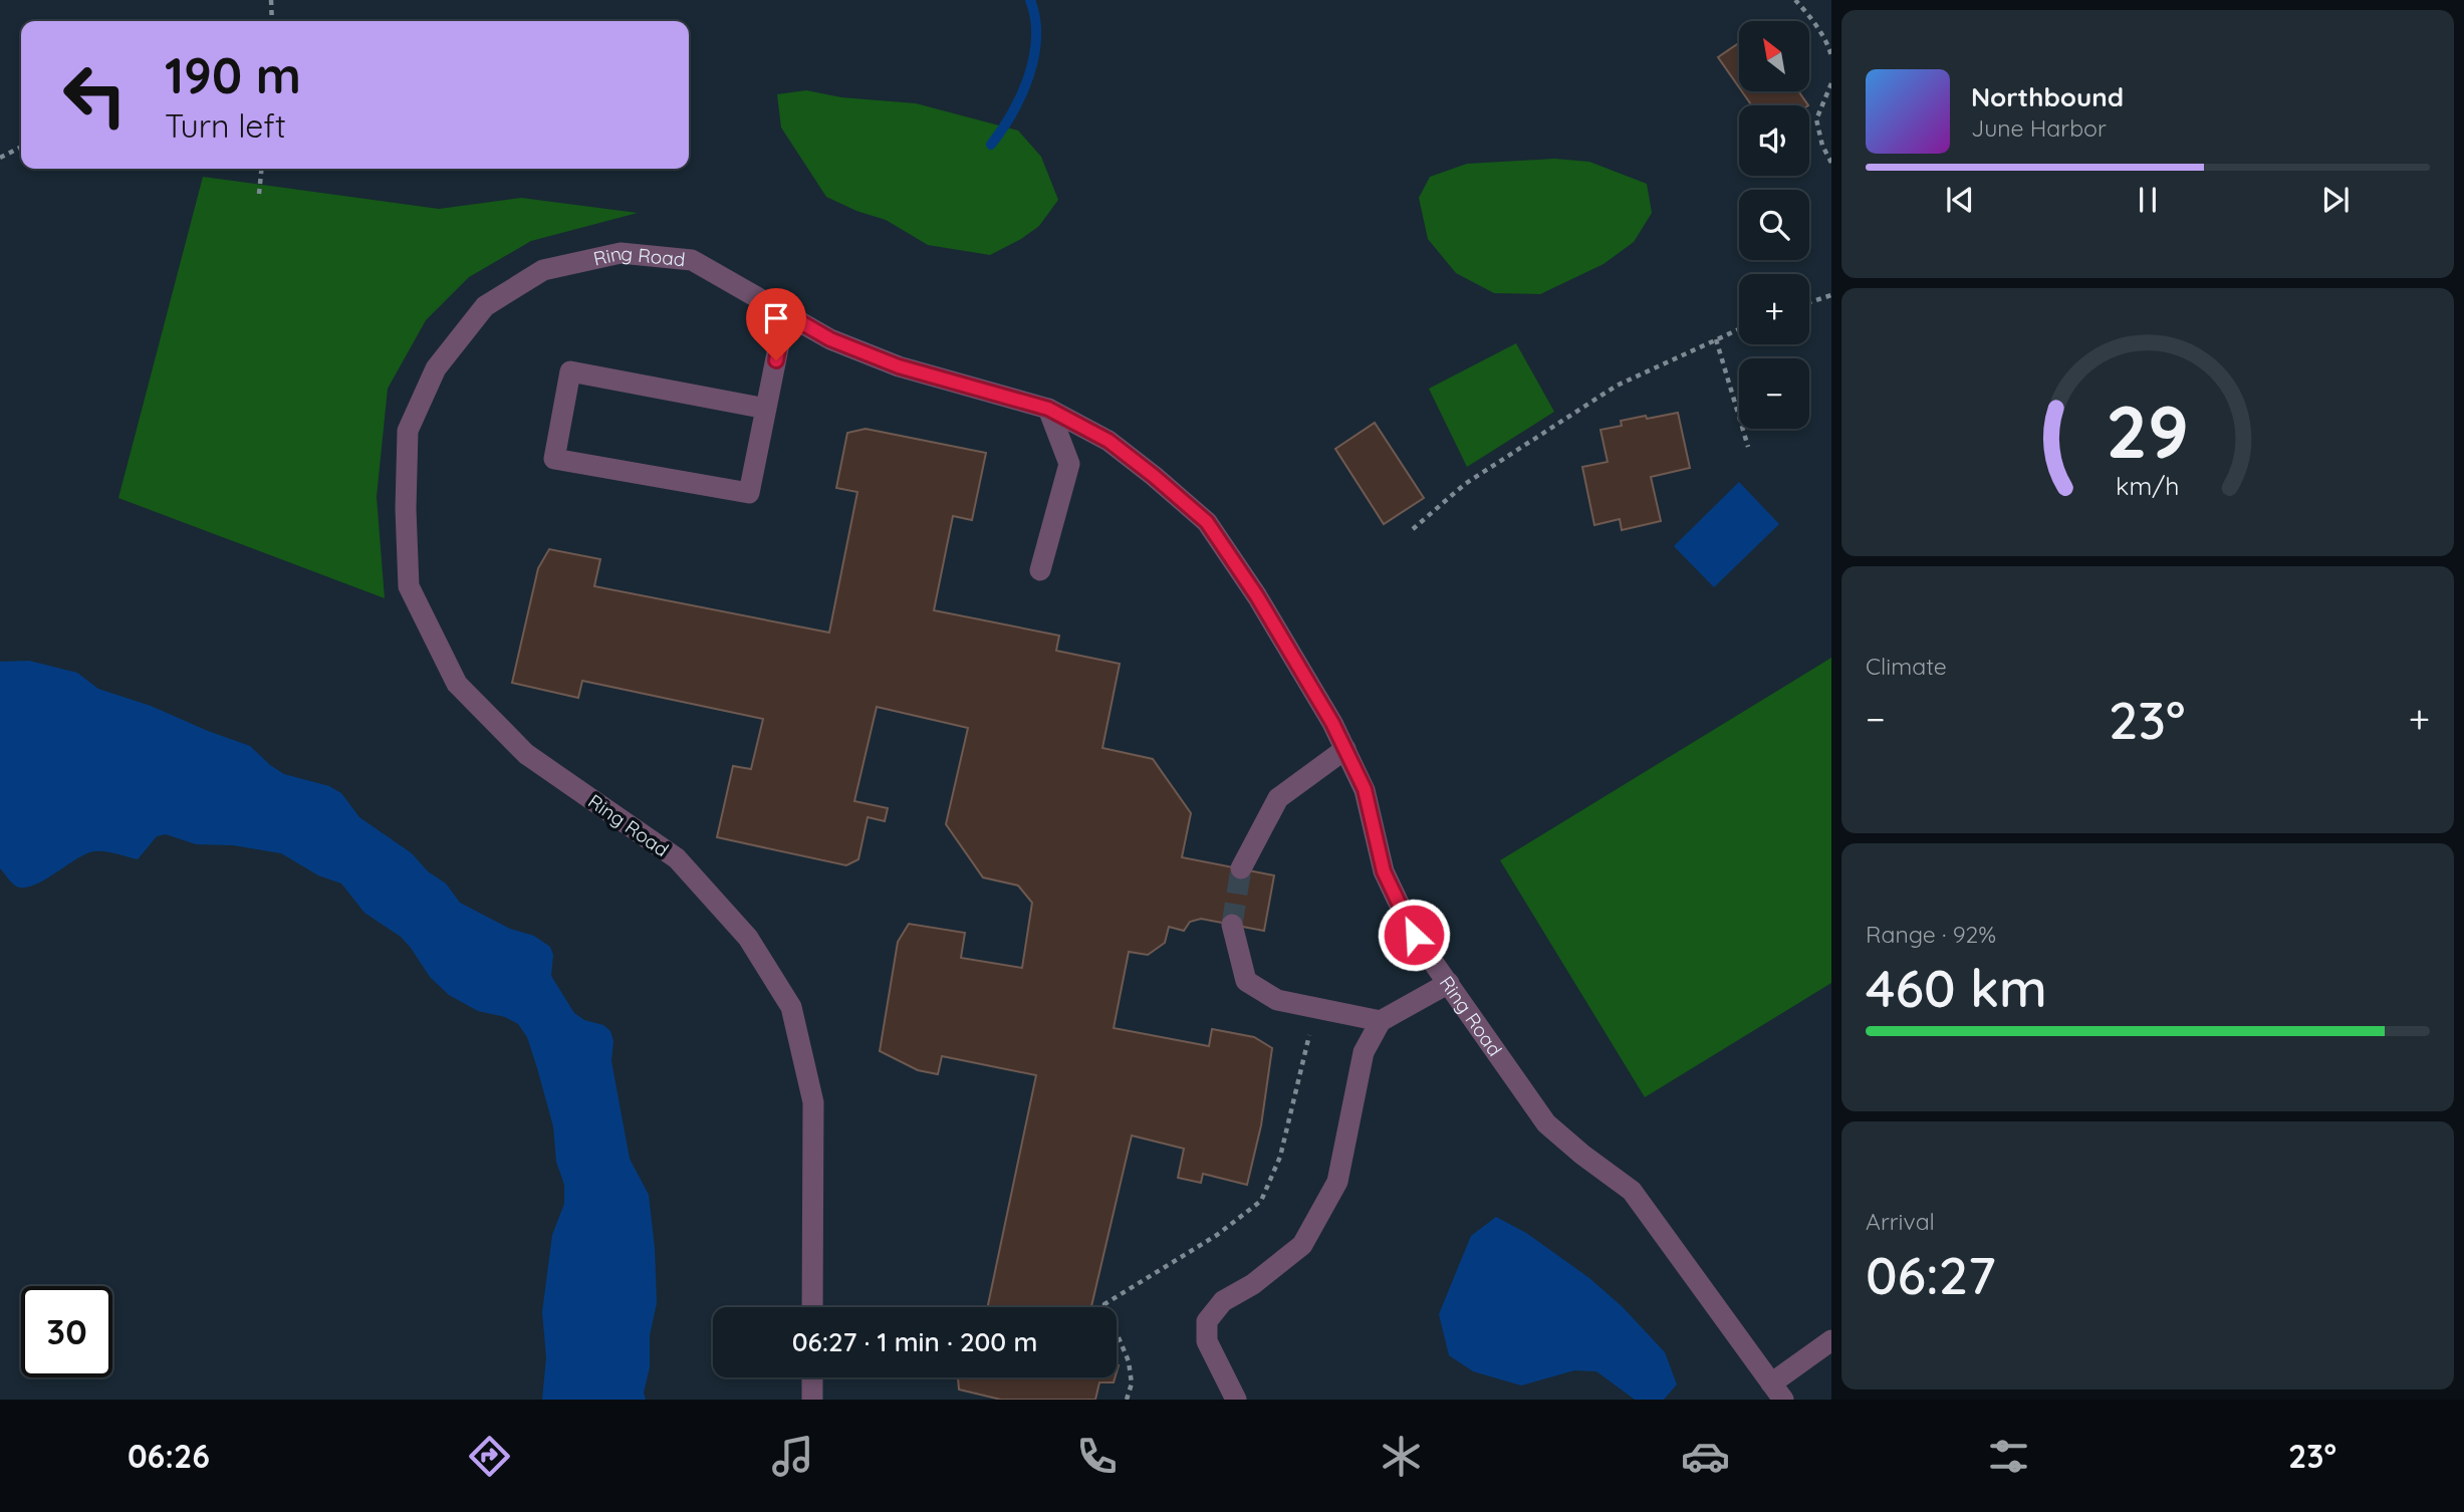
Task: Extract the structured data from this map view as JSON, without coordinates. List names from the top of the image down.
{
  "streets": {
    "street": ["Ring Road"]
  },
  "north": "top left",
  "page": {
    "map_buttons": ["+", "−"],
    "turn": ["190 m", "Turn left"],
    "song": ["Northbound", "June Harbor"],
    "tile": [
      "Climate",
      ["Range · 92%", "460 km"],
      ["Arrival", "06:27"]
    ],
    "heat": ["−", "23°", "+"],
    "limit": "30",
    "trip": "06:27 · 1 min · 200 m",
    "tabs": ["06:26", "23°"],
    "gauge": ["29", "km/h"]
  }
}
